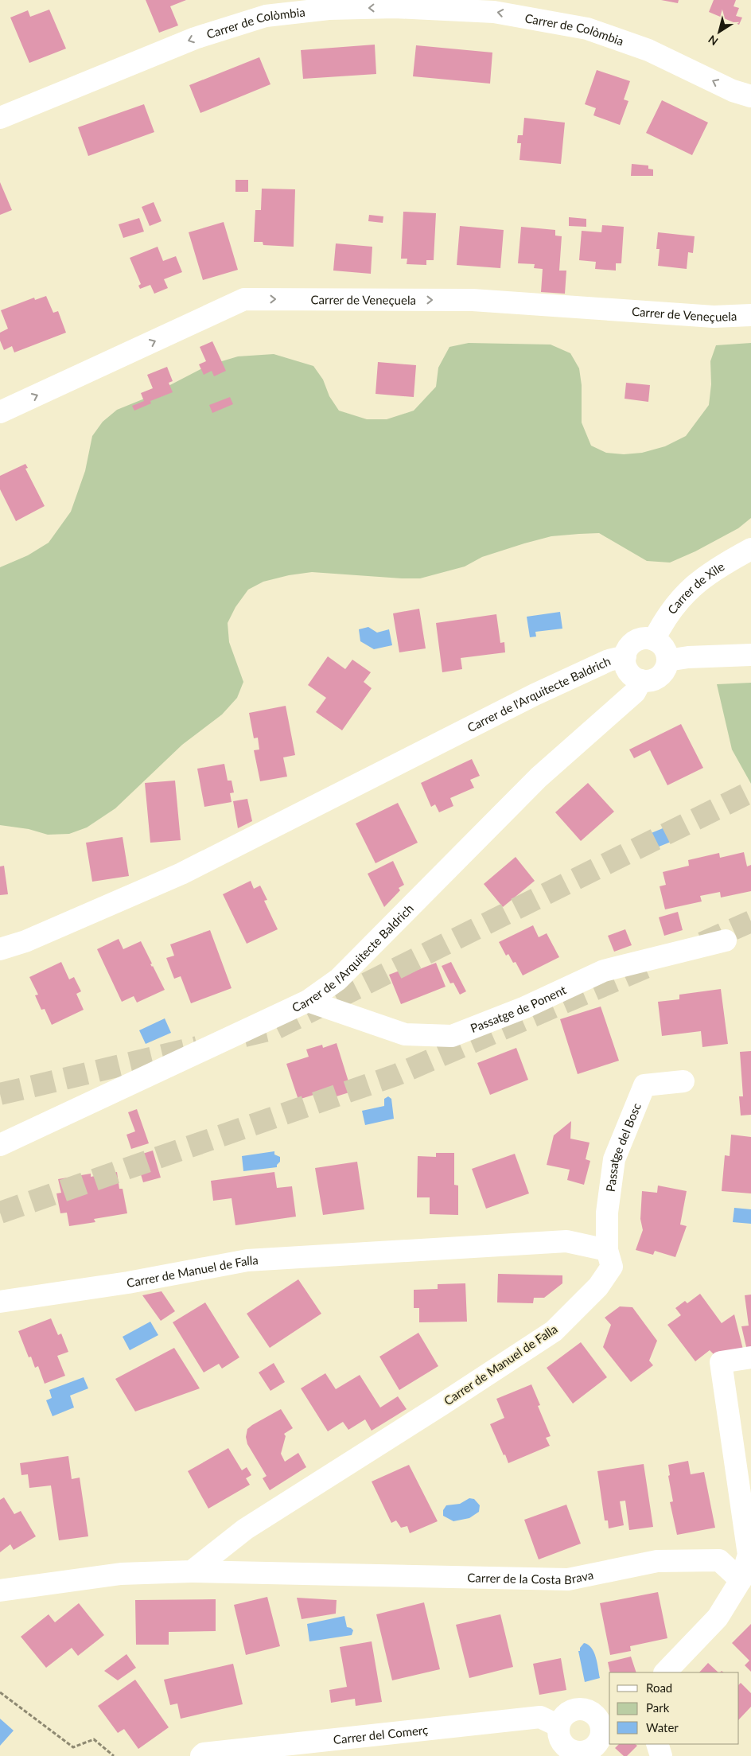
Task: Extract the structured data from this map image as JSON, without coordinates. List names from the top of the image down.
{
  "streets": {
    "street": [
      "Carrer de Colòmbia",
      "Carrer de Veneçuela",
      "Carrer de Xile",
      "Carrer de l'Arquitecte Baldrich",
      "Passatge de Ponent",
      "Passatge del Bosc",
      "Carrer de Manuel de Falla",
      "Carrer de la Costa Brava",
      "Carrer del Comerç"
    ]
  },
  "crossings": [
    ["Carrer de Xile", "Carrer de l'Arquitecte Baldrich"],
    ["Carrer de l'Arquitecte Baldrich", "Passatge de Ponent"],
    ["Passatge del Bosc", "Carrer de Manuel de Falla"],
    ["Carrer de Manuel de Falla", "Carrer de la Costa Brava"]
  ],
  "one_way": ["Carrer de Colòmbia", "Carrer de Veneçuela"],
  "legend": ["Road", "Park", "Water"],
  "north": "bottom left"
}
